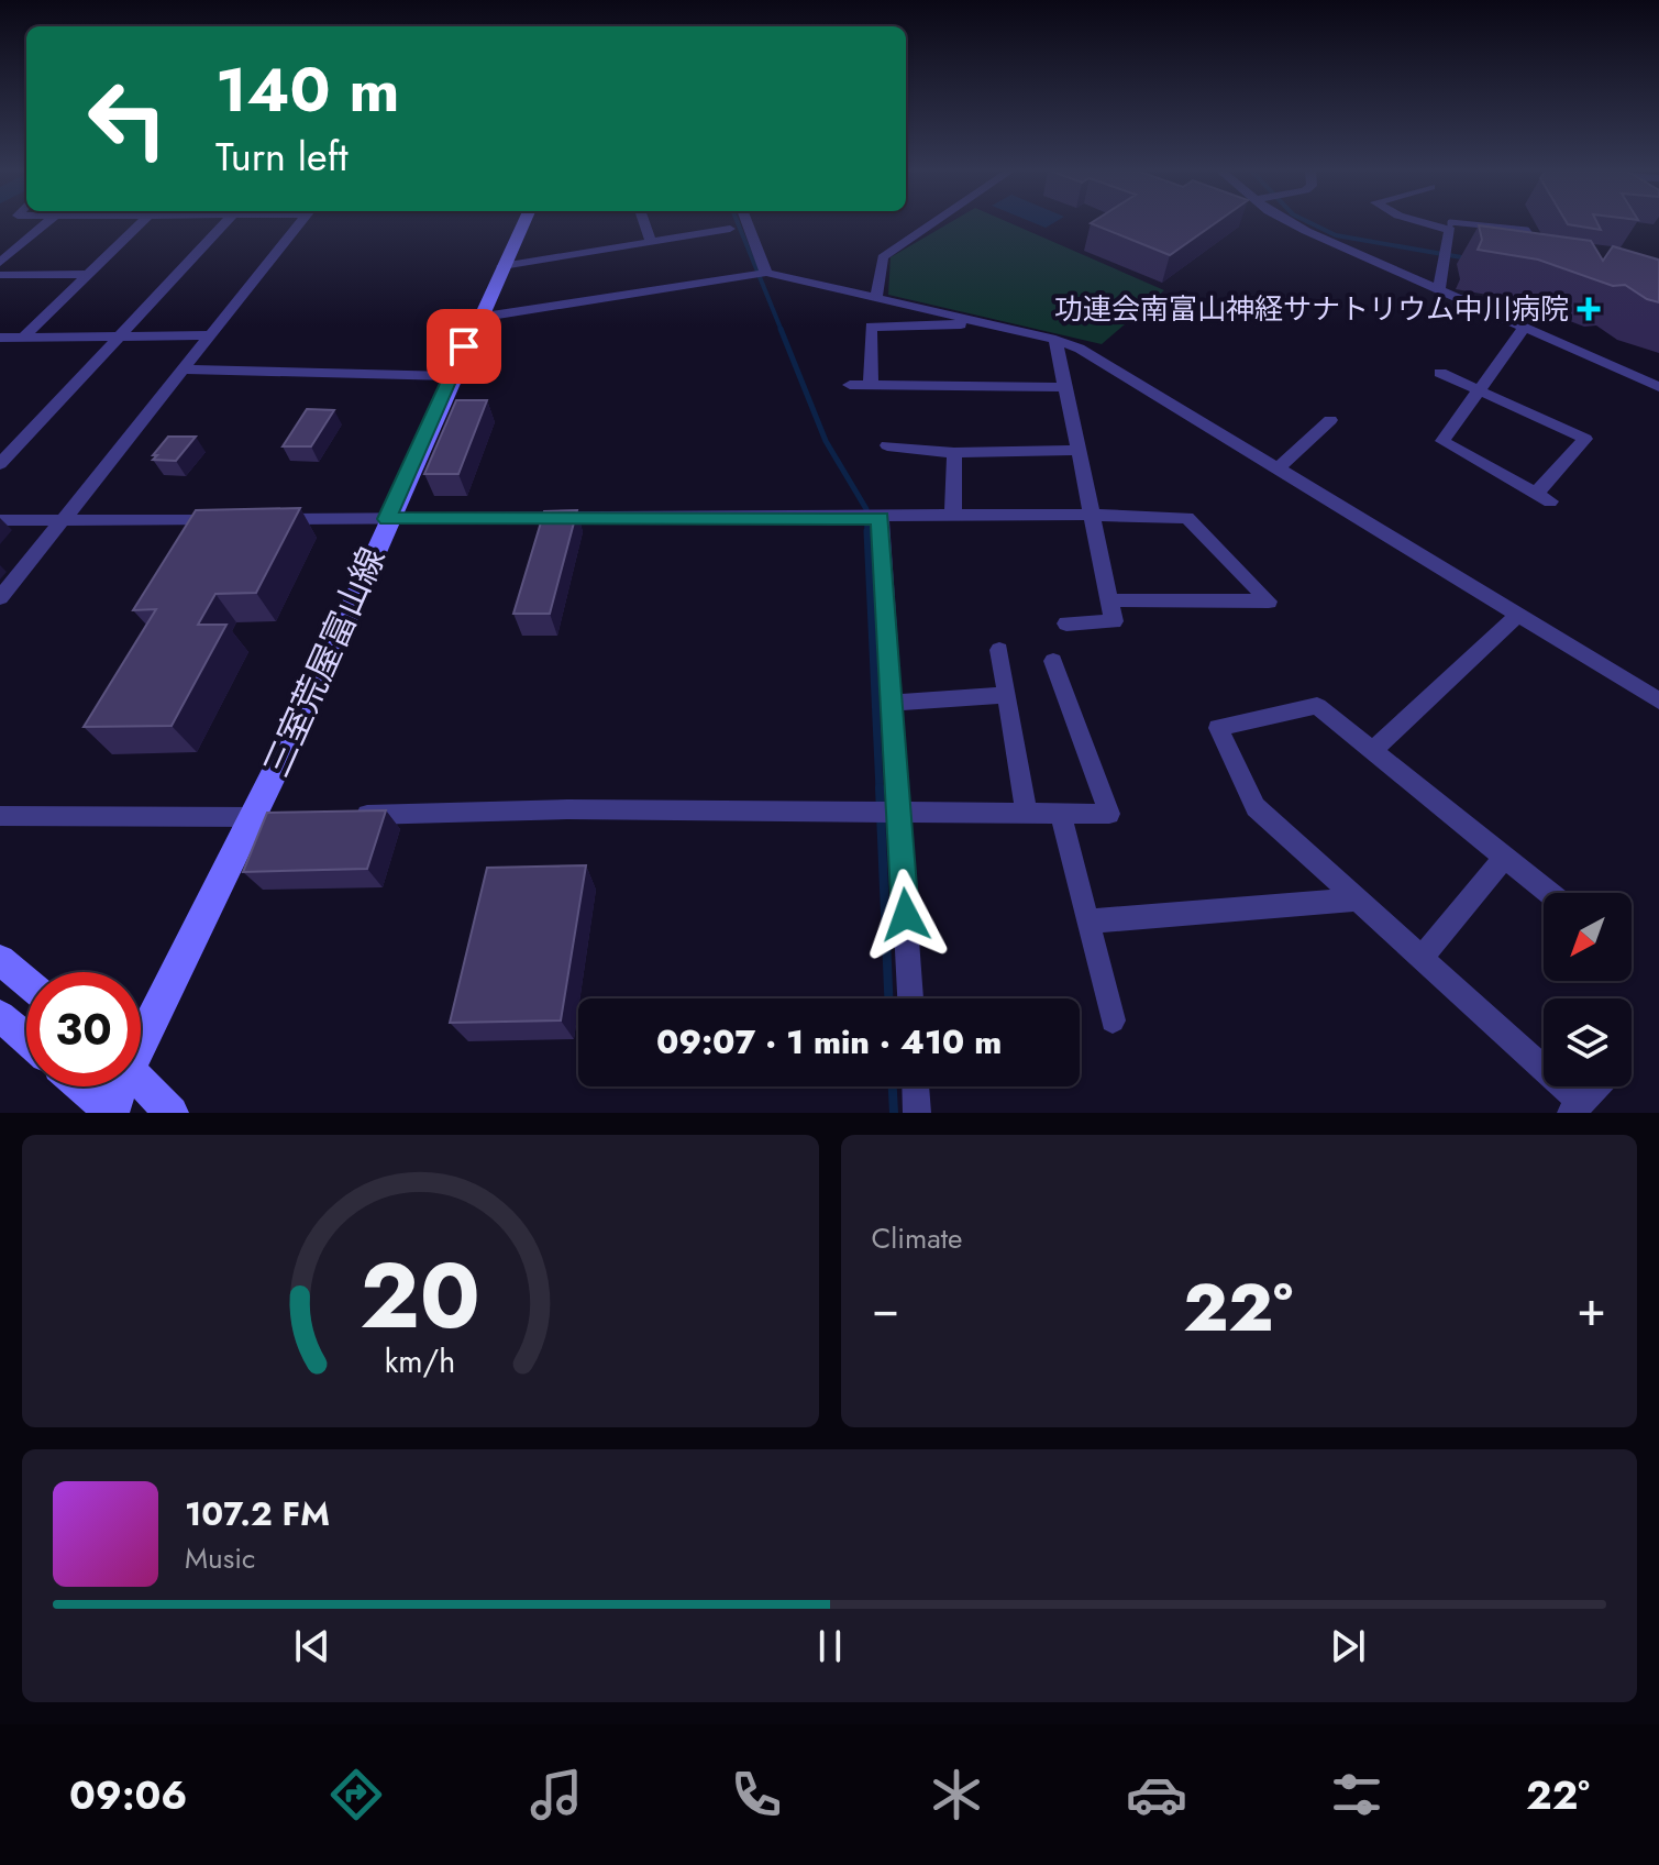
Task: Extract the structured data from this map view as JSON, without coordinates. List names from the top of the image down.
{
  "streets": {
    "main road": ["三室荒屋富山線"]
  },
  "places": {
    "health": ["功連会南富山神経サナトリウム中川病院"]
  },
  "north": "bottom left",
  "page": {
    "turn": ["140 m", "Turn left"],
    "limit": "30",
    "trip": "09:07 · 1 min · 410 m",
    "tile": "Climate",
    "heat": ["−", "22°", "+"],
    "song": ["107.2 FM", "Music"],
    "tabs": ["09:06", "22°"],
    "gauge": ["20", "km/h"]
  }
}
